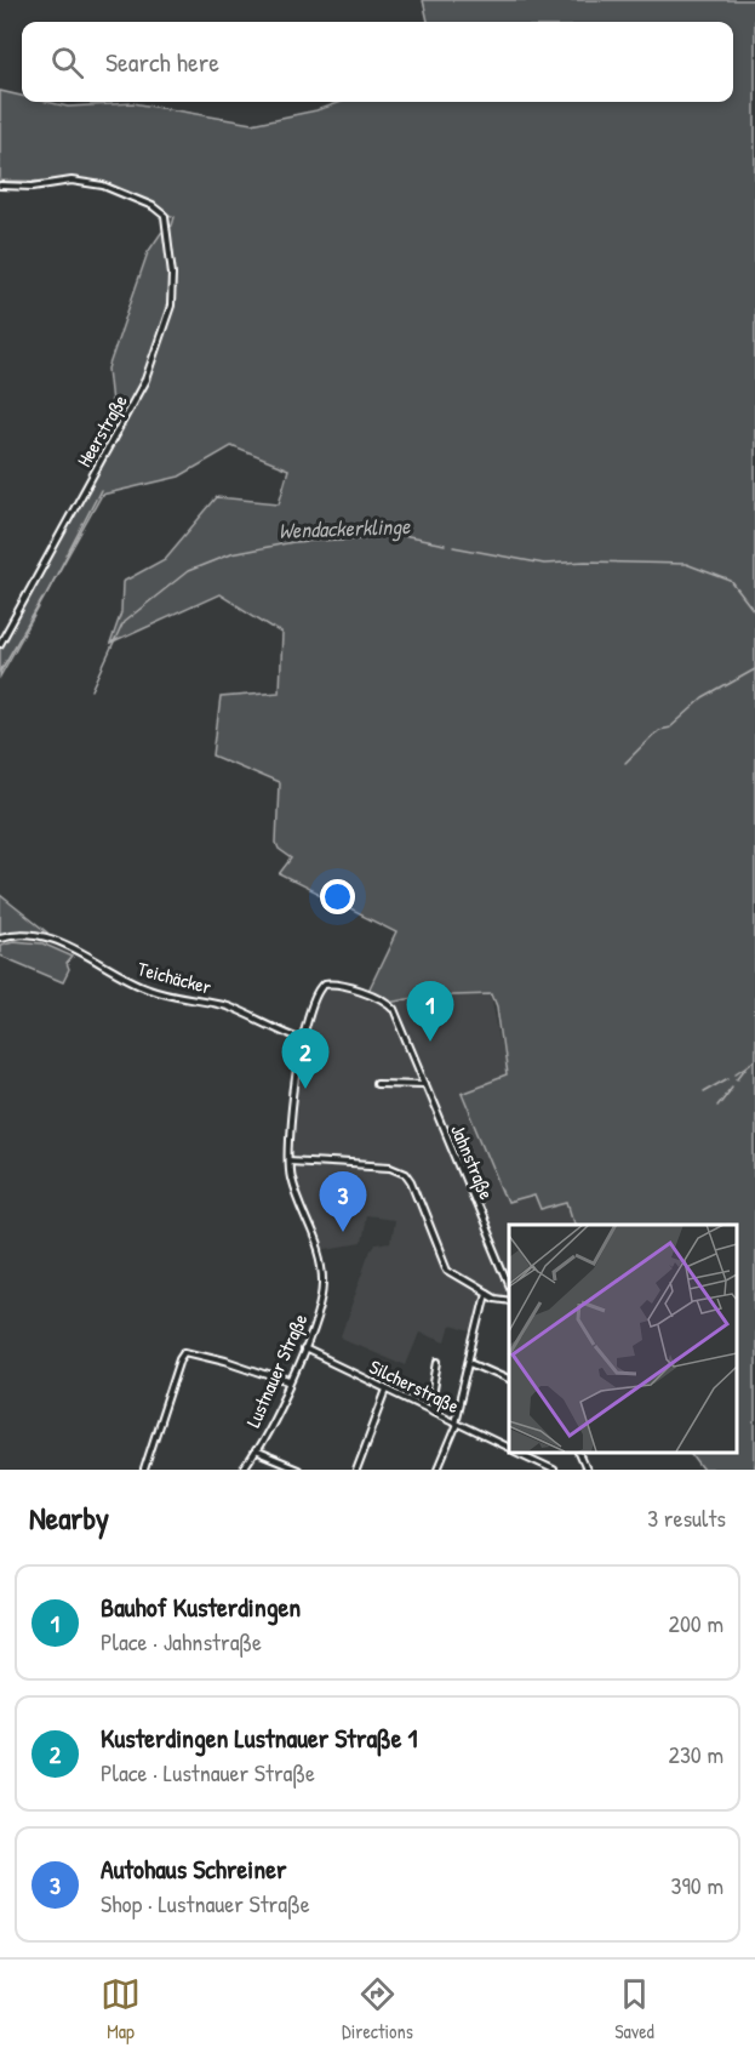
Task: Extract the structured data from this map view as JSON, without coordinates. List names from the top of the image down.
{
  "streets": {
    "street": [
      "Heerstraße",
      "Teichäcker",
      "Jahnstraße",
      "Lustnauer Straße",
      "Silcherstraße"
    ]
  },
  "crossings": [
    ["Teichäcker", "Lustnauer Straße"],
    ["Jahnstraße", "Lustnauer Straße"],
    ["Lustnauer Straße", "Silcherstraße"]
  ],
  "water": ["Wendackerklinge"],
  "page": {
    "search": "Search here",
    "pins": ["1", "2", "3"],
    "heading": ["Nearby", "3 results"],
    "list": [
      {
        "mark": "1",
        "name": "Bauhof Kusterdingen",
        "note": "Place · Jahnstraße",
        "value": "200 m"
      },
      {
        "mark": "2",
        "name": "Kusterdingen Lustnauer Straße 1",
        "note": "Place · Lustnauer Straße",
        "value": "230 m"
      },
      {
        "mark": "3",
        "name": "Autohaus Schreiner",
        "note": "Shop · Lustnauer Straße",
        "value": "390 m"
      }
    ],
    "nav": ["Map", "Directions", "Saved"]
  }
}
